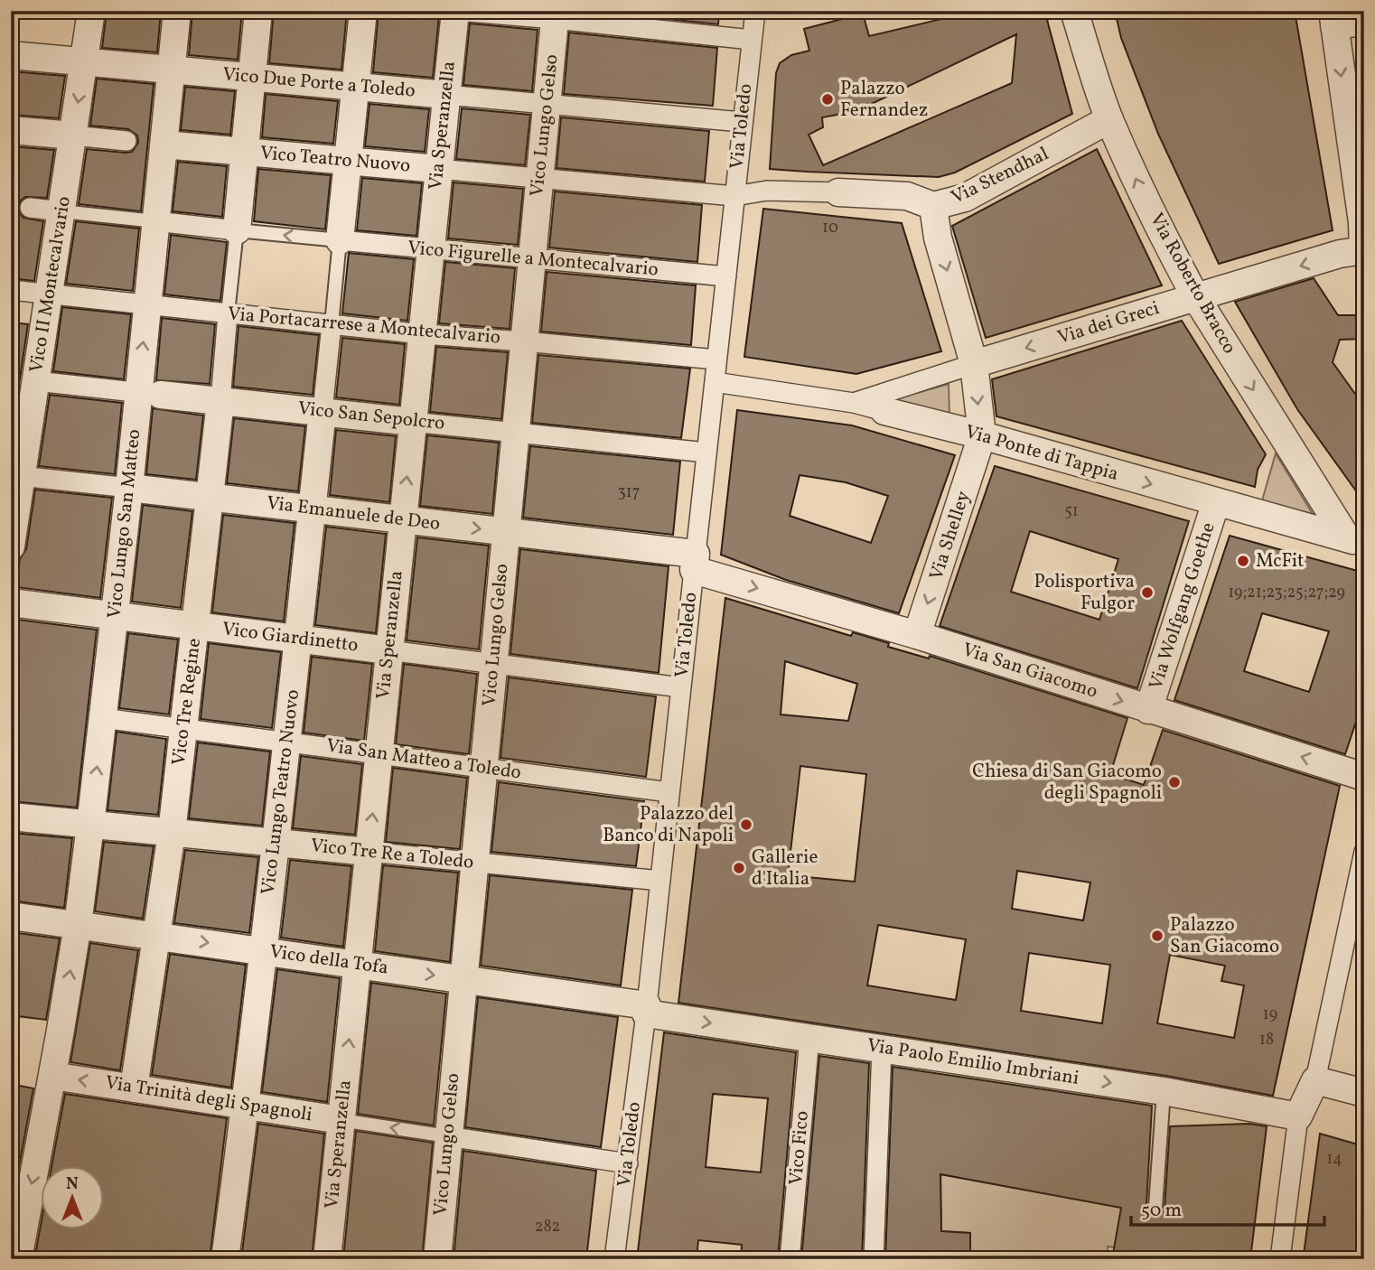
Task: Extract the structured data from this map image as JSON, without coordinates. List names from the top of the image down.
{
  "streets": {
    "street": [
      "Vico Due Porte a Toledo",
      "Via Speranzella",
      "Vico Lungo Gelso",
      "Via Toledo",
      "Vico Teatro Nuovo",
      "Via Stendhal",
      "Vico Figurelle a Montecalvario",
      "Via Roberto Bracco",
      "Vico II Montecalvario",
      "Via dei Greci",
      "Via Portacarrese a Montecalvario",
      "Vico San Sepolcro",
      "Via Ponte di Tappia",
      "Via Emanuele de Deo",
      "Vico Lungo San Matteo",
      "Via Shelley",
      "Via Wolfgang Goethe",
      "Vico Giardinetto",
      "Via San Giacomo",
      "Vico Tre Regine",
      "Via San Matteo a Toledo",
      "Vico Lungo Teatro Nuovo",
      "Vico Tre Re a Toledo",
      "Vico della Tofa",
      "Via Paolo Emilio Imbriani",
      "Via Trinità degli Spagnoli",
      "Vico Fico"
    ]
  },
  "crossings": [
    ["Vico Due Porte a Toledo", "Via Speranzella"],
    ["Vico Due Porte a Toledo", "Vico Lungo Gelso"],
    ["Vico Due Porte a Toledo", "Via Toledo"],
    ["Vico Due Porte a Toledo", "Vico II Montecalvario"],
    ["Vico Due Porte a Toledo", "Vico Lungo San Matteo"],
    ["Via Speranzella", "Vico Teatro Nuovo"],
    ["Via Speranzella", "Vico Figurelle a Montecalvario"],
    ["Via Speranzella", "Via Portacarrese a Montecalvario"],
    ["Via Speranzella", "Vico San Sepolcro"],
    ["Via Speranzella", "Via Emanuele de Deo"],
    ["Via Speranzella", "Vico Giardinetto"],
    ["Via Speranzella", "Via San Matteo a Toledo"],
    ["Via Speranzella", "Vico Tre Re a Toledo"],
    ["Via Speranzella", "Vico della Tofa"],
    ["Via Speranzella", "Via Trinità degli Spagnoli"],
    ["Vico Lungo Gelso", "Vico Teatro Nuovo"],
    ["Vico Lungo Gelso", "Vico Figurelle a Montecalvario"],
    ["Vico Lungo Gelso", "Via Portacarrese a Montecalvario"],
    ["Vico Lungo Gelso", "Vico San Sepolcro"],
    ["Vico Lungo Gelso", "Via Emanuele de Deo"],
    ["Vico Lungo Gelso", "Vico Giardinetto"],
    ["Vico Lungo Gelso", "Via San Matteo a Toledo"],
    ["Vico Lungo Gelso", "Vico Tre Re a Toledo"],
    ["Vico Lungo Gelso", "Vico della Tofa"],
    ["Vico Lungo Gelso", "Via Trinità degli Spagnoli"],
    ["Via Toledo", "Vico Teatro Nuovo"],
    ["Via Toledo", "Via Stendhal"],
    ["Via Toledo", "Vico Figurelle a Montecalvario"],
    ["Via Toledo", "Via Portacarrese a Montecalvario"],
    ["Via Toledo", "Vico San Sepolcro"],
    ["Via Toledo", "Via Ponte di Tappia"],
    ["Via Toledo", "Via Emanuele de Deo"],
    ["Via Toledo", "Vico Giardinetto"],
    ["Via Toledo", "Via San Giacomo"],
    ["Via Toledo", "Via San Matteo a Toledo"],
    ["Via Toledo", "Vico Tre Re a Toledo"],
    ["Via Toledo", "Vico della Tofa"],
    ["Via Toledo", "Via Paolo Emilio Imbriani"],
    ["Via Toledo", "Via Trinità degli Spagnoli"],
    ["Vico Teatro Nuovo", "Via Stendhal"],
    ["Vico Teatro Nuovo", "Vico Lungo San Matteo"],
    ["Via Stendhal", "Via Roberto Bracco"],
    ["Via Roberto Bracco", "Via dei Greci"],
    ["Via Roberto Bracco", "Via Ponte di Tappia"],
    ["Vico II Montecalvario", "Via Portacarrese a Montecalvario"],
    ["Vico II Montecalvario", "Vico San Sepolcro"],
    ["Vico II Montecalvario", "Via Emanuele de Deo"],
    ["Via dei Greci", "Via Ponte di Tappia"],
    ["Via Portacarrese a Montecalvario", "Vico Lungo San Matteo"],
    ["Via Portacarrese a Montecalvario", "Vico Tre Regine"],
    ["Via Portacarrese a Montecalvario", "Vico Lungo Teatro Nuovo"],
    ["Vico San Sepolcro", "Vico Lungo San Matteo"],
    ["Vico San Sepolcro", "Vico Tre Regine"],
    ["Vico San Sepolcro", "Vico Lungo Teatro Nuovo"],
    ["Via Ponte di Tappia", "Via Shelley"],
    ["Via Ponte di Tappia", "Via Wolfgang Goethe"],
    ["Via Emanuele de Deo", "Vico Lungo San Matteo"],
    ["Via Emanuele de Deo", "Via San Giacomo"],
    ["Via Emanuele de Deo", "Vico Tre Regine"],
    ["Via Emanuele de Deo", "Vico Lungo Teatro Nuovo"],
    ["Vico Lungo San Matteo", "Vico Giardinetto"],
    ["Vico Lungo San Matteo", "Via San Matteo a Toledo"],
    ["Vico Lungo San Matteo", "Vico Tre Re a Toledo"],
    ["Vico Lungo San Matteo", "Vico della Tofa"],
    ["Vico Lungo San Matteo", "Via Trinità degli Spagnoli"],
    ["Via Shelley", "Via San Giacomo"],
    ["Via Wolfgang Goethe", "Via San Giacomo"],
    ["Vico Giardinetto", "Vico Tre Regine"],
    ["Vico Giardinetto", "Vico Lungo Teatro Nuovo"],
    ["Vico Tre Regine", "Via San Matteo a Toledo"],
    ["Vico Tre Regine", "Vico Tre Re a Toledo"],
    ["Vico Tre Regine", "Vico della Tofa"],
    ["Vico Tre Regine", "Via Trinità degli Spagnoli"],
    ["Via San Matteo a Toledo", "Vico Lungo Teatro Nuovo"],
    ["Vico Lungo Teatro Nuovo", "Vico Tre Re a Toledo"],
    ["Vico Lungo Teatro Nuovo", "Vico della Tofa"],
    ["Vico Lungo Teatro Nuovo", "Via Trinità degli Spagnoli"],
    ["Vico della Tofa", "Via Paolo Emilio Imbriani"],
    ["Via Paolo Emilio Imbriani", "Vico Fico"]
  ],
  "one_way": [
    "Via dei Greci",
    "Via Ponte di Tappia",
    "Via Shelley",
    "Via Paolo Emilio Imbriani"
  ],
  "places": [
    "Palazzo Fernandez",
    "McFit",
    "Polisportiva Fulgor",
    "Chiesa di San Giacomo degli Spagnoli",
    "Palazzo del Banco di Napoli",
    "Gallerie d'Italia",
    "Palazzo San Giacomo"
  ],
  "house_numbers": [
    "10",
    "317",
    "51",
    "19;21;23;25;27;29",
    "19",
    "18",
    "14",
    "282"
  ],
  "scale_bar": "50 m",
  "north": "top"
}
